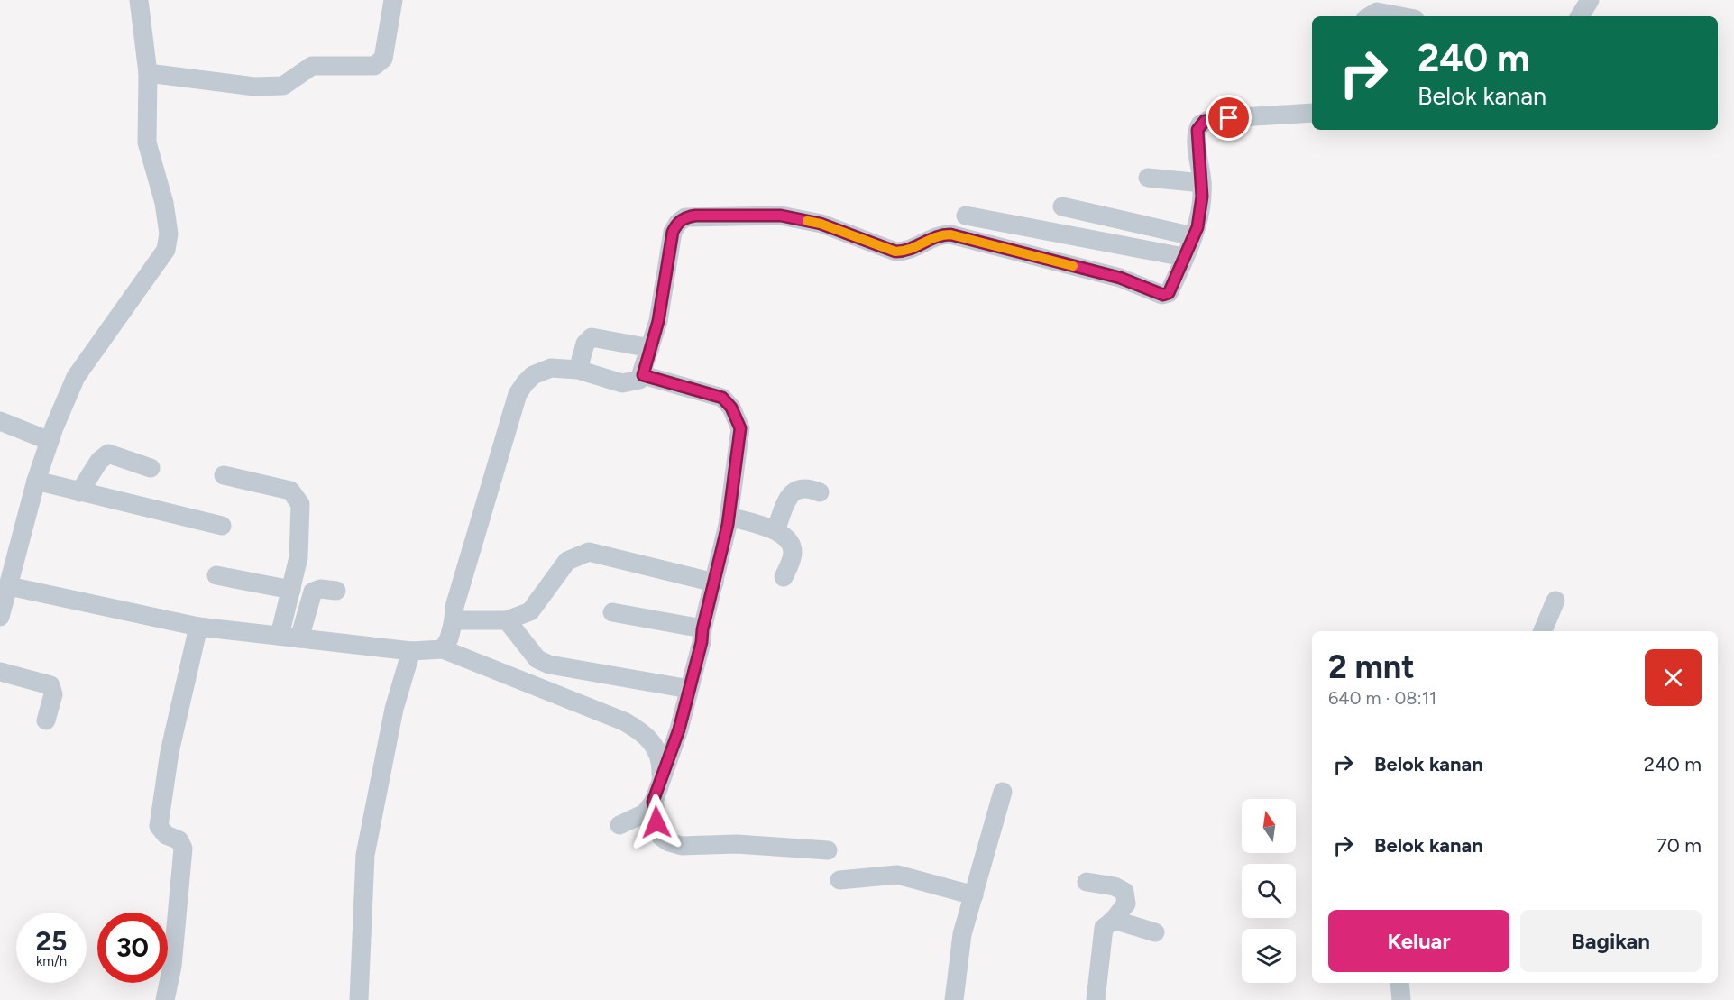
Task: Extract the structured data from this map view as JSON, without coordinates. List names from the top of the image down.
{
  "north": "top",
  "page": {
    "turn": ["240 m", "Belok kanan"],
    "heading": ["2 mnt", "640 m · 08:11"],
    "list": [
      {
        "name": "Belok kanan",
        "value": "240 m"
      },
      {
        "name": "Belok kanan",
        "value": "70 m"
      }
    ],
    "buttons": ["Keluar", "Bagikan"],
    "speed": "25 km/h",
    "limit": "30"
  }
}
